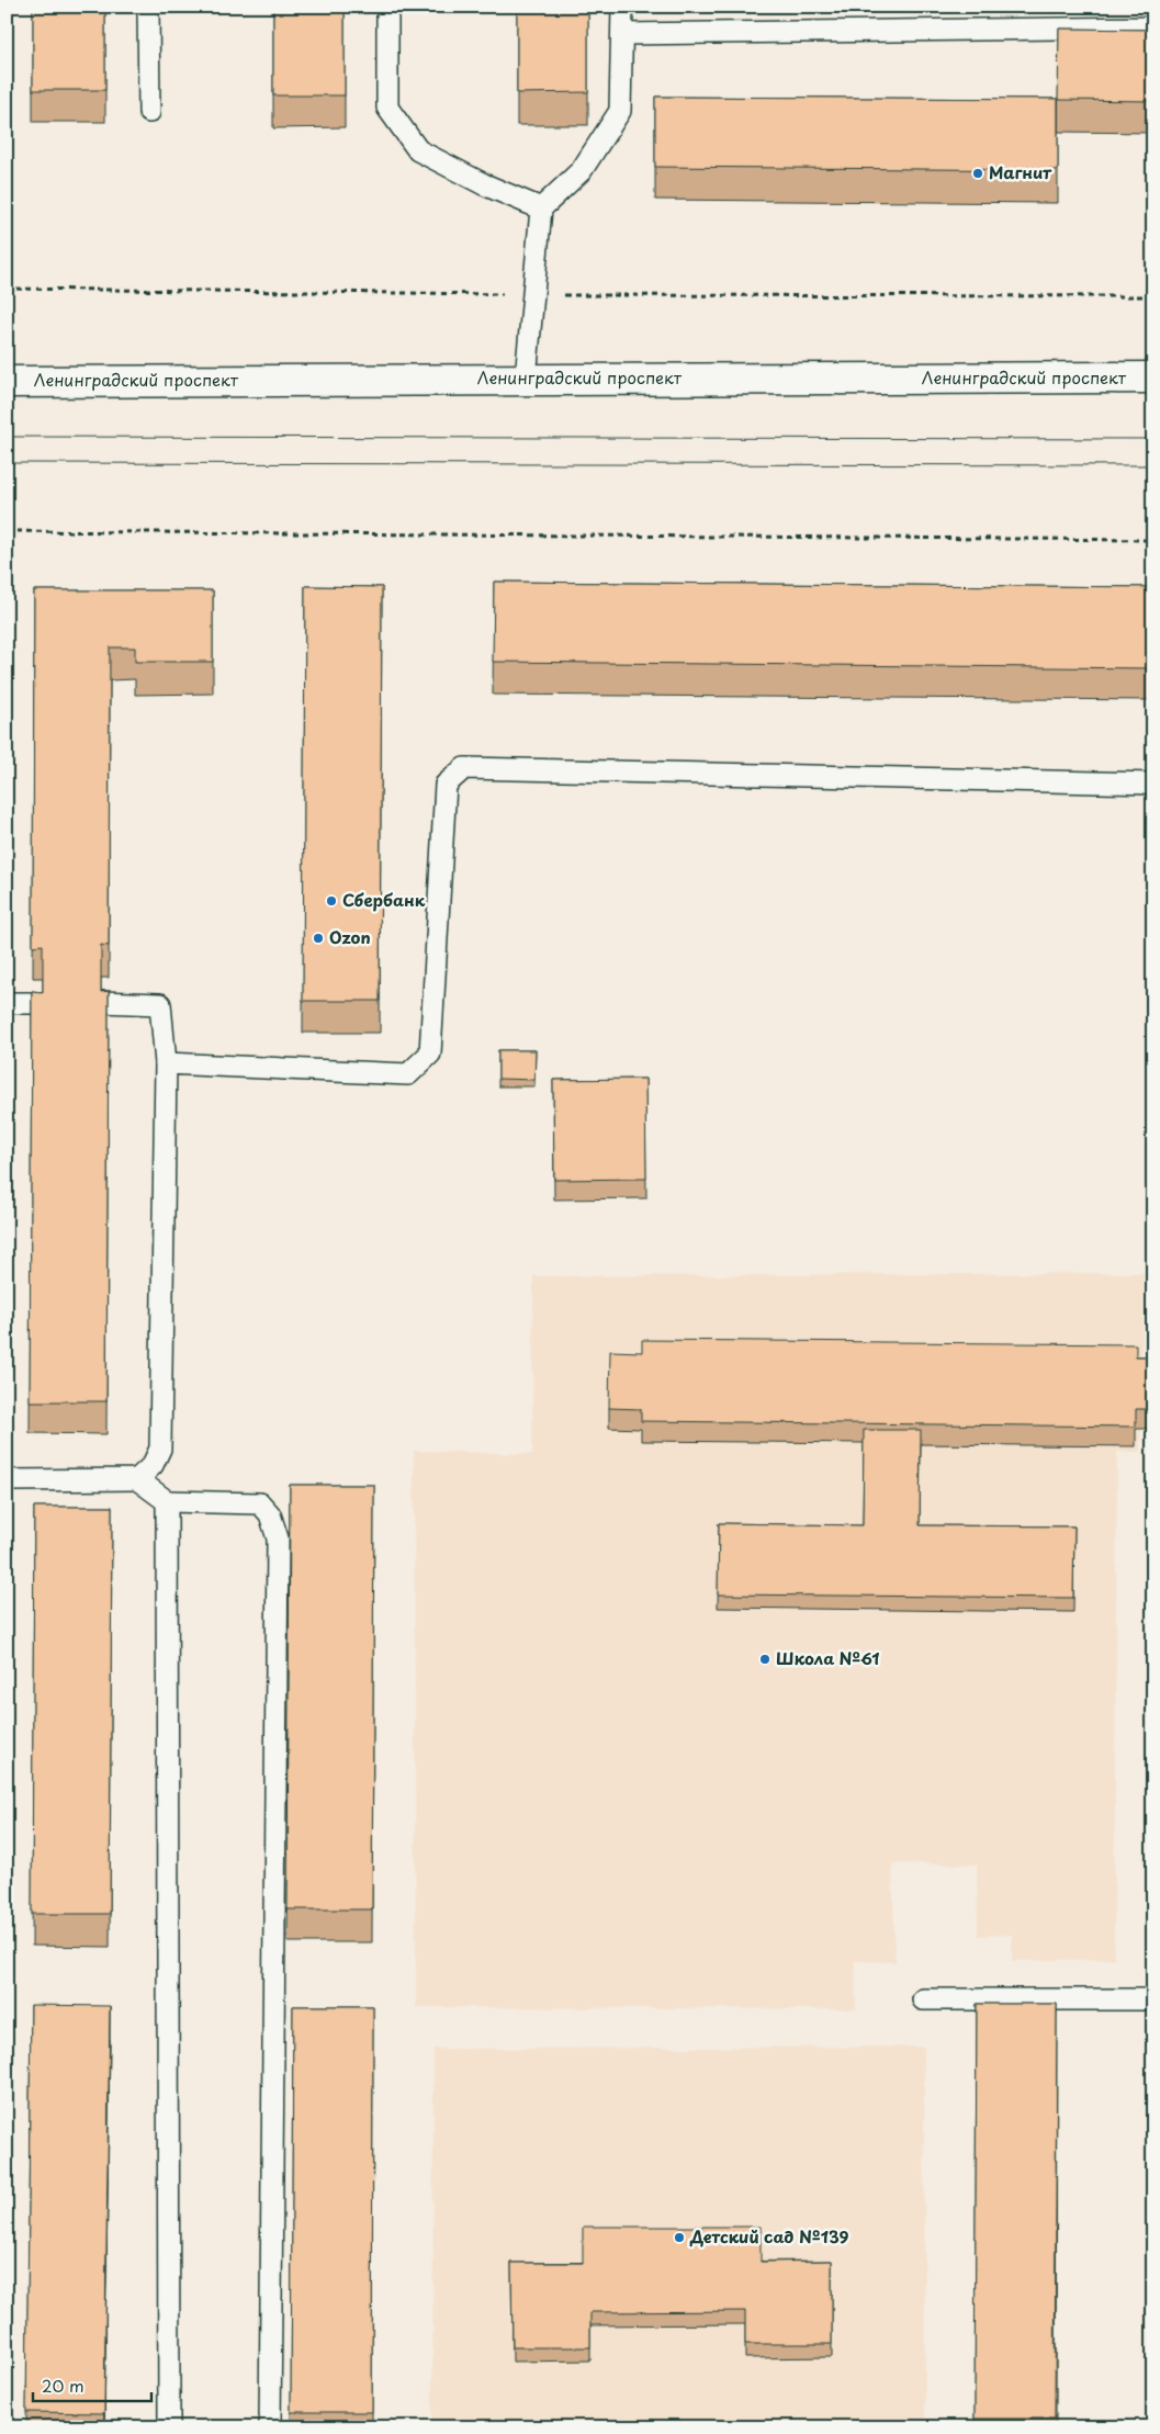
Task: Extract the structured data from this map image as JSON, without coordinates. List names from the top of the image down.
{
  "streets": {
    "main road": ["Ленинградский проспект"]
  },
  "places": [
    "Магнит",
    "Сбербанк",
    "Ozon",
    "Школа №61",
    "Детский сад №139"
  ],
  "scale_bar": "20 m"
}
